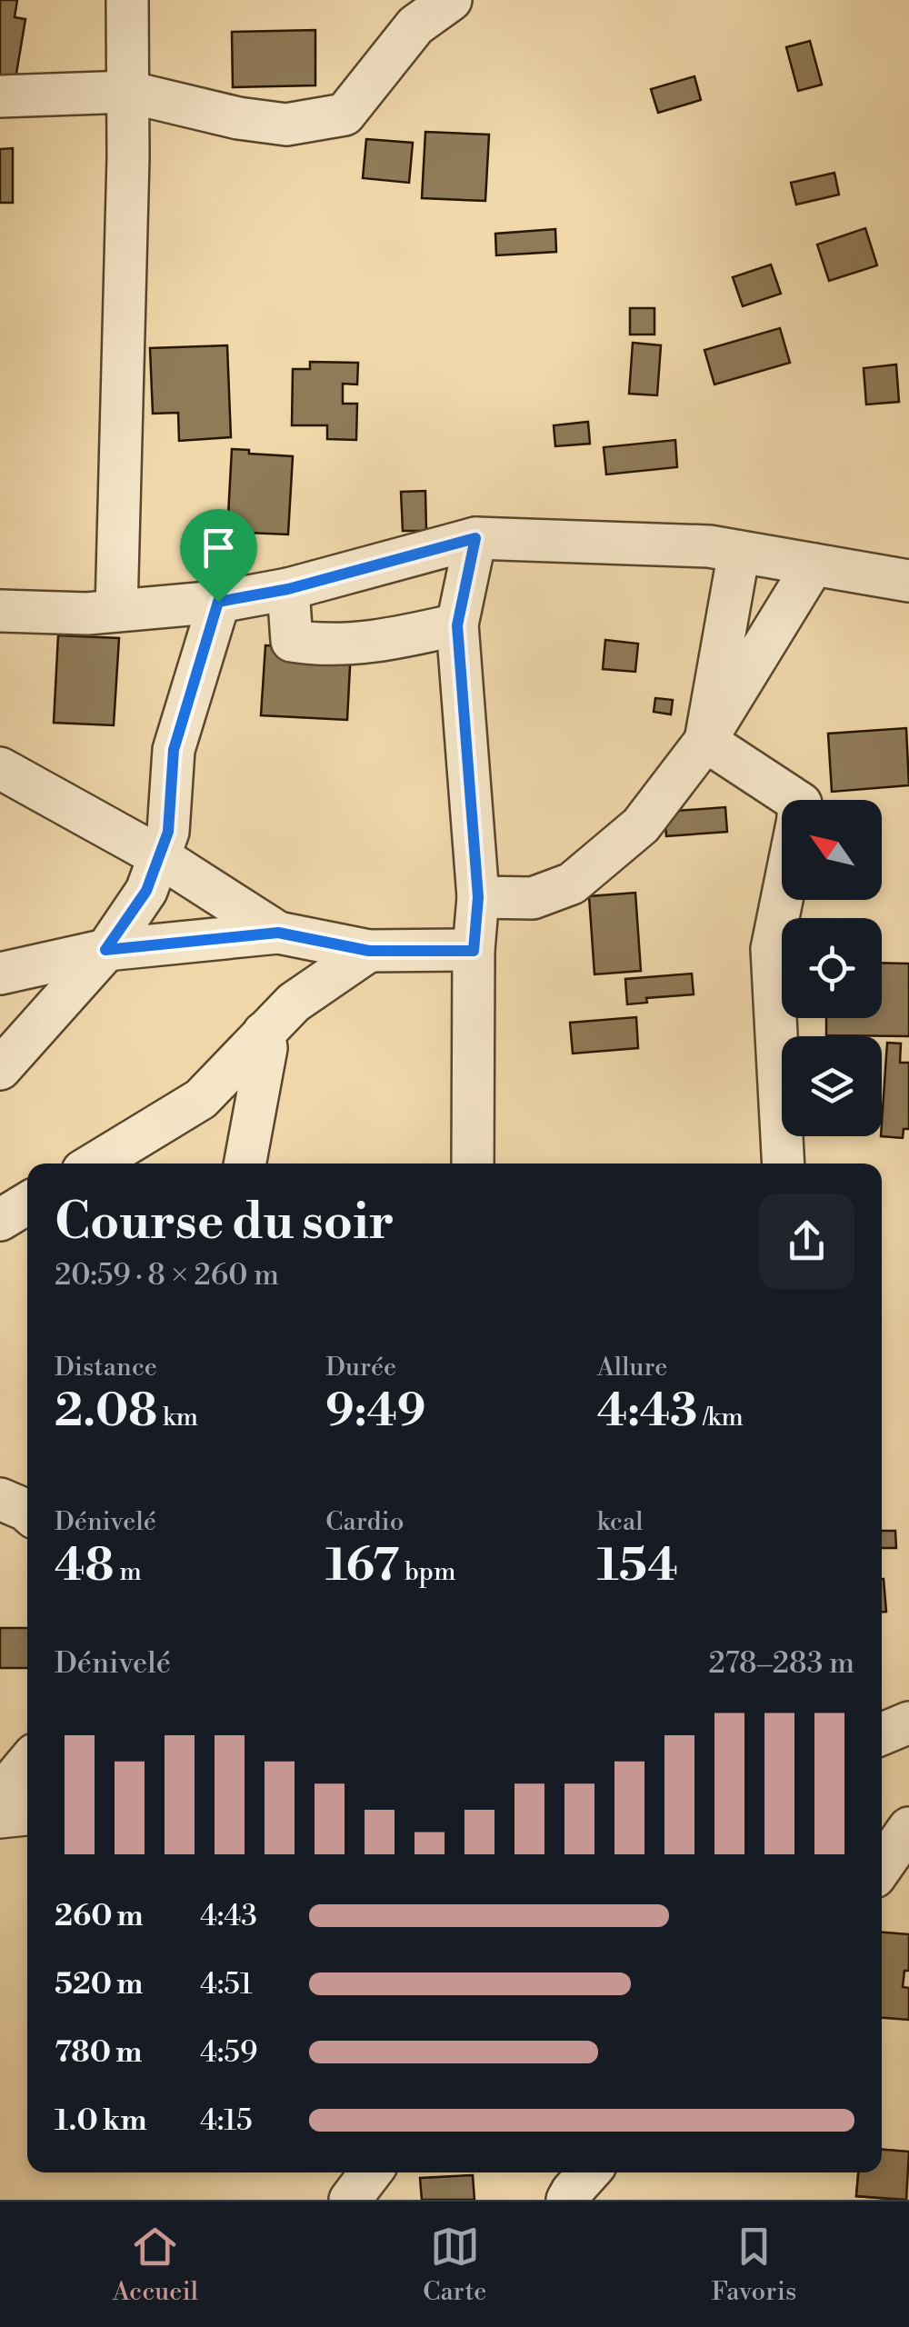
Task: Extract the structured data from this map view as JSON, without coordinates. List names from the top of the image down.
{
  "north": "top left",
  "page": {
    "heading": ["Course du soir", "20:59 · 8 × 260 m"],
    "stats": [
      ["Distance", "2.08 km"],
      ["Durée", "9:49"],
      ["Allure", "4:43 /km"],
      ["Dénivelé", "48 m"],
      ["Cardio", "167 bpm"],
      ["kcal", "154"]
    ],
    "chart": ["Dénivelé", "278–283 m"],
    "list": [
      {
        "name": "260 m",
        "note": "4:43"
      },
      {
        "name": "520 m",
        "note": "4:51"
      },
      {
        "name": "780 m",
        "note": "4:59"
      },
      {
        "name": "1.0 km",
        "note": "4:15"
      }
    ],
    "tabs": ["Accueil", "Carte", "Favoris"]
  }
}
